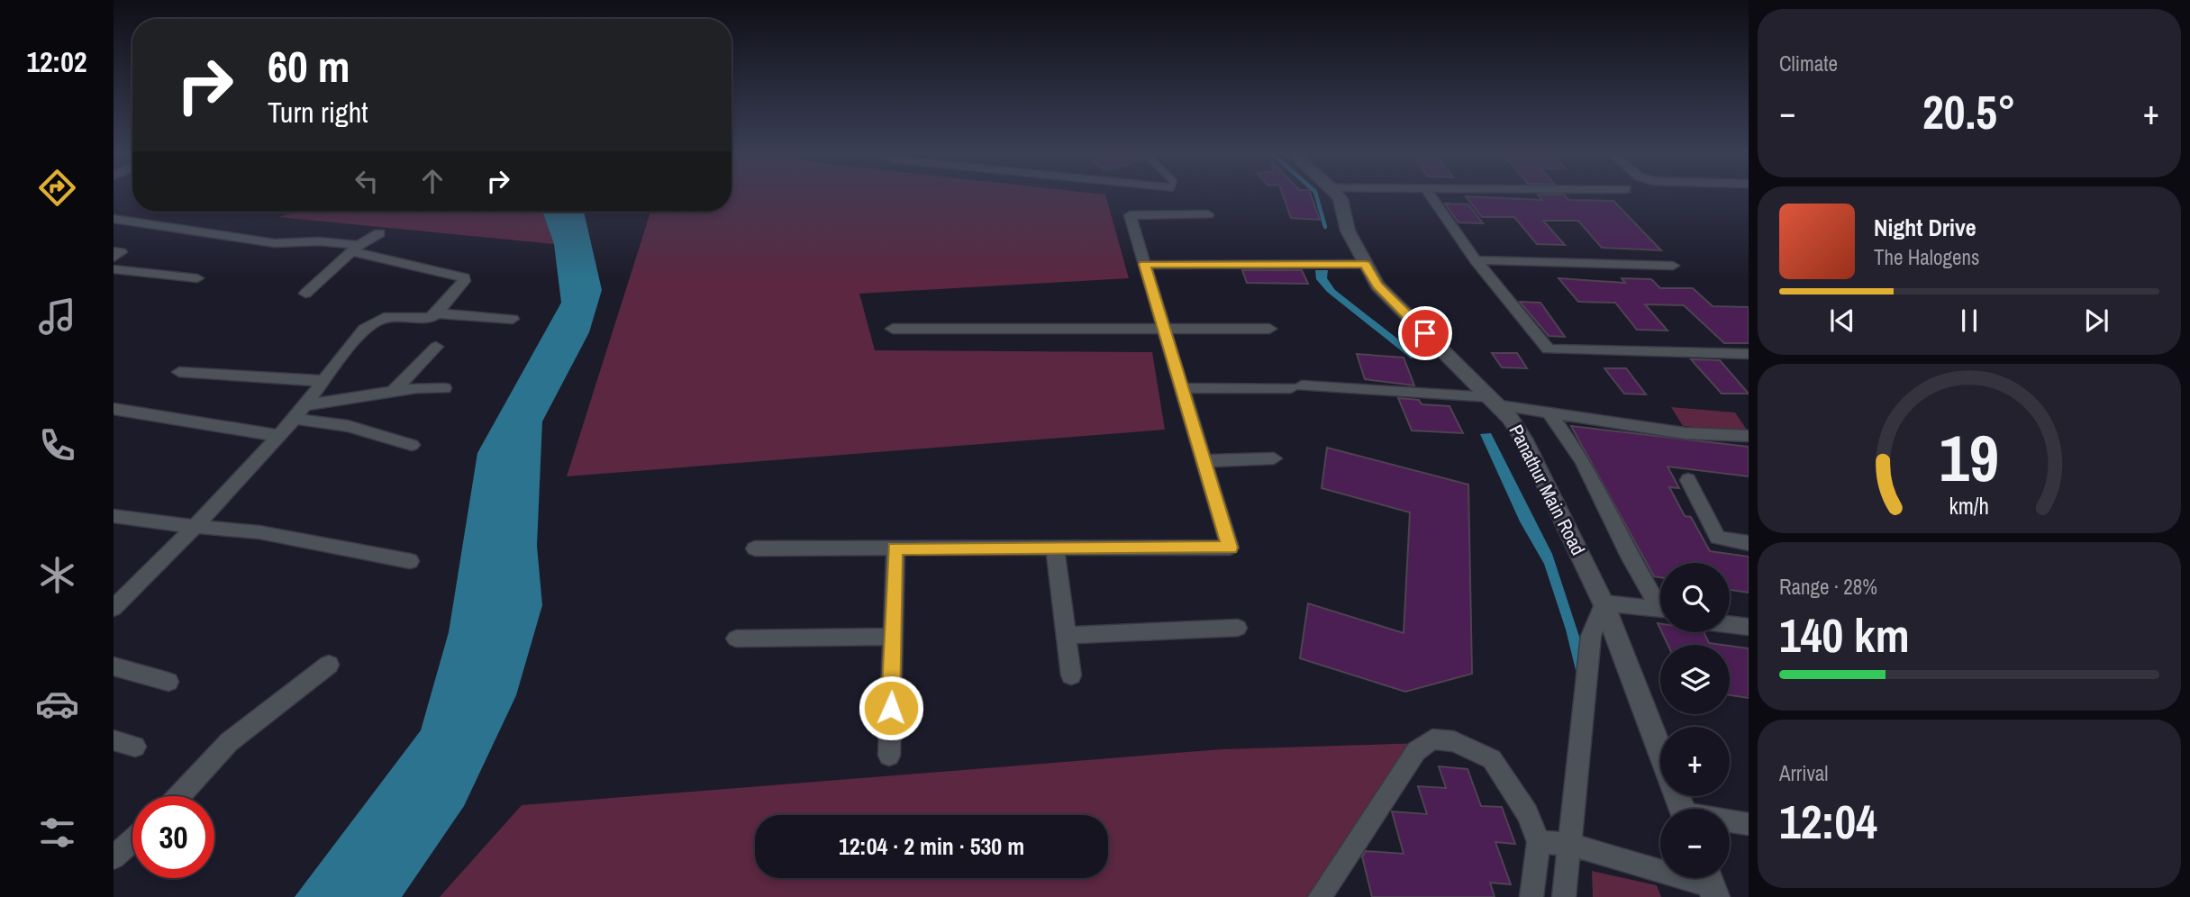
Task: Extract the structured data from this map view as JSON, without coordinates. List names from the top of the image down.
{
  "streets": {
    "street": ["Panathur Main Road"]
  },
  "page": {
    "tabs": "12:02",
    "tile": [
      "Climate",
      ["Range · 28%", "140 km"],
      ["Arrival", "12:04"]
    ],
    "turn": ["60 m", "Turn right"],
    "heat": ["−", "20.5°", "+"],
    "song": ["Night Drive", "The Halogens"],
    "map_buttons": ["+", "−"],
    "limit": "30",
    "trip": "12:04 · 2 min · 530 m",
    "gauge": ["19", "km/h"]
  }
}
